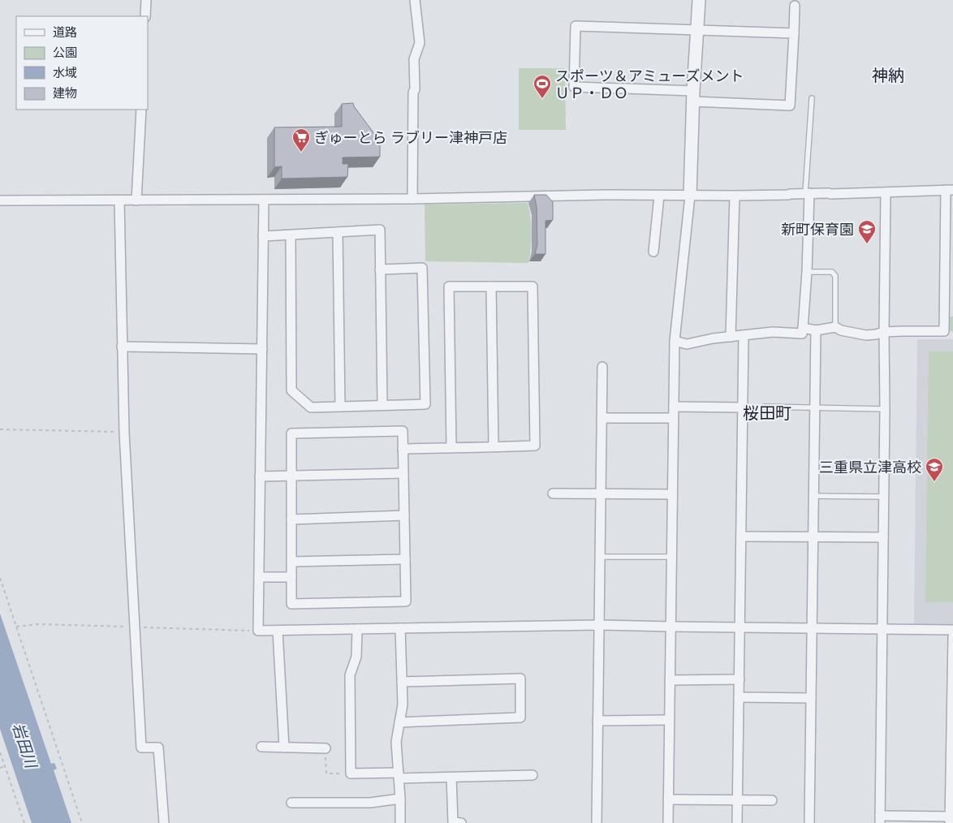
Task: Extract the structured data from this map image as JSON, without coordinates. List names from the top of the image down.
{
  "districts": ["神納", "桜田町"],
  "water": ["岩田川"],
  "places": {
    "sports": ["スポーツ＆アミューズメント ＵＰ・ＤＯ"],
    "supermarket": ["ぎゅーとら ラブリー津神戸店"],
    "school or university": ["新町保育園", "三重県立津高校"]
  },
  "legend": [
    "道路",
    "公園",
    "水域",
    "建物"
  ]
}
